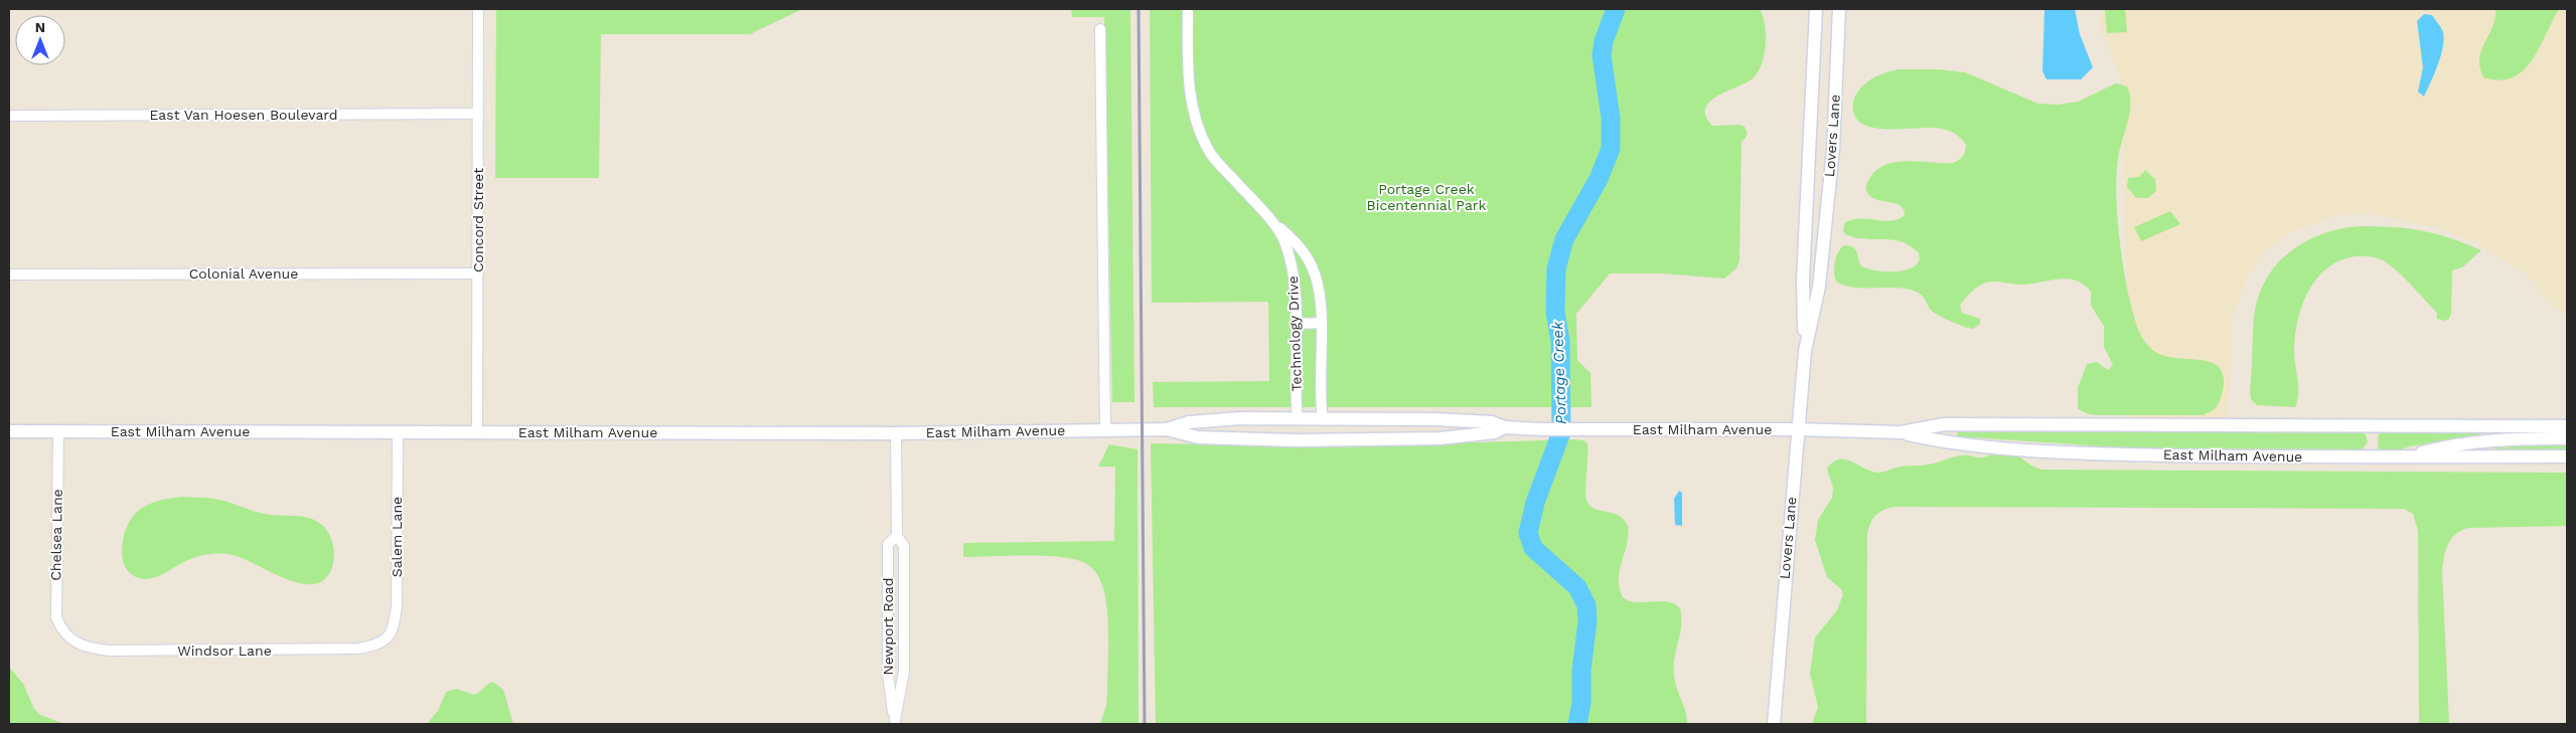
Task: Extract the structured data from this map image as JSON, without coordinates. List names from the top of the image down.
{
  "streets": {
    "street": [
      "East Van Hoesen Boulevard",
      "Lovers Lane",
      "Concord Street",
      "Colonial Avenue",
      "Technology Drive",
      "East Milham Avenue",
      "Chelsea Lane",
      "Salem Lane",
      "Newport Road",
      "Windsor Lane"
    ]
  },
  "crossings": [
    ["East Van Hoesen Boulevard", "Concord Street"],
    ["Lovers Lane", "East Milham Avenue"],
    ["Concord Street", "Colonial Avenue"],
    ["Concord Street", "East Milham Avenue"],
    ["Technology Drive", "East Milham Avenue"],
    ["East Milham Avenue", "Chelsea Lane"],
    ["East Milham Avenue", "Salem Lane"],
    ["East Milham Avenue", "Newport Road"],
    ["Chelsea Lane", "Windsor Lane"],
    ["Salem Lane", "Windsor Lane"]
  ],
  "water": ["Portage Creek"],
  "parks": ["Portage Creek Bicentennial Park"],
  "north": "top"
}
